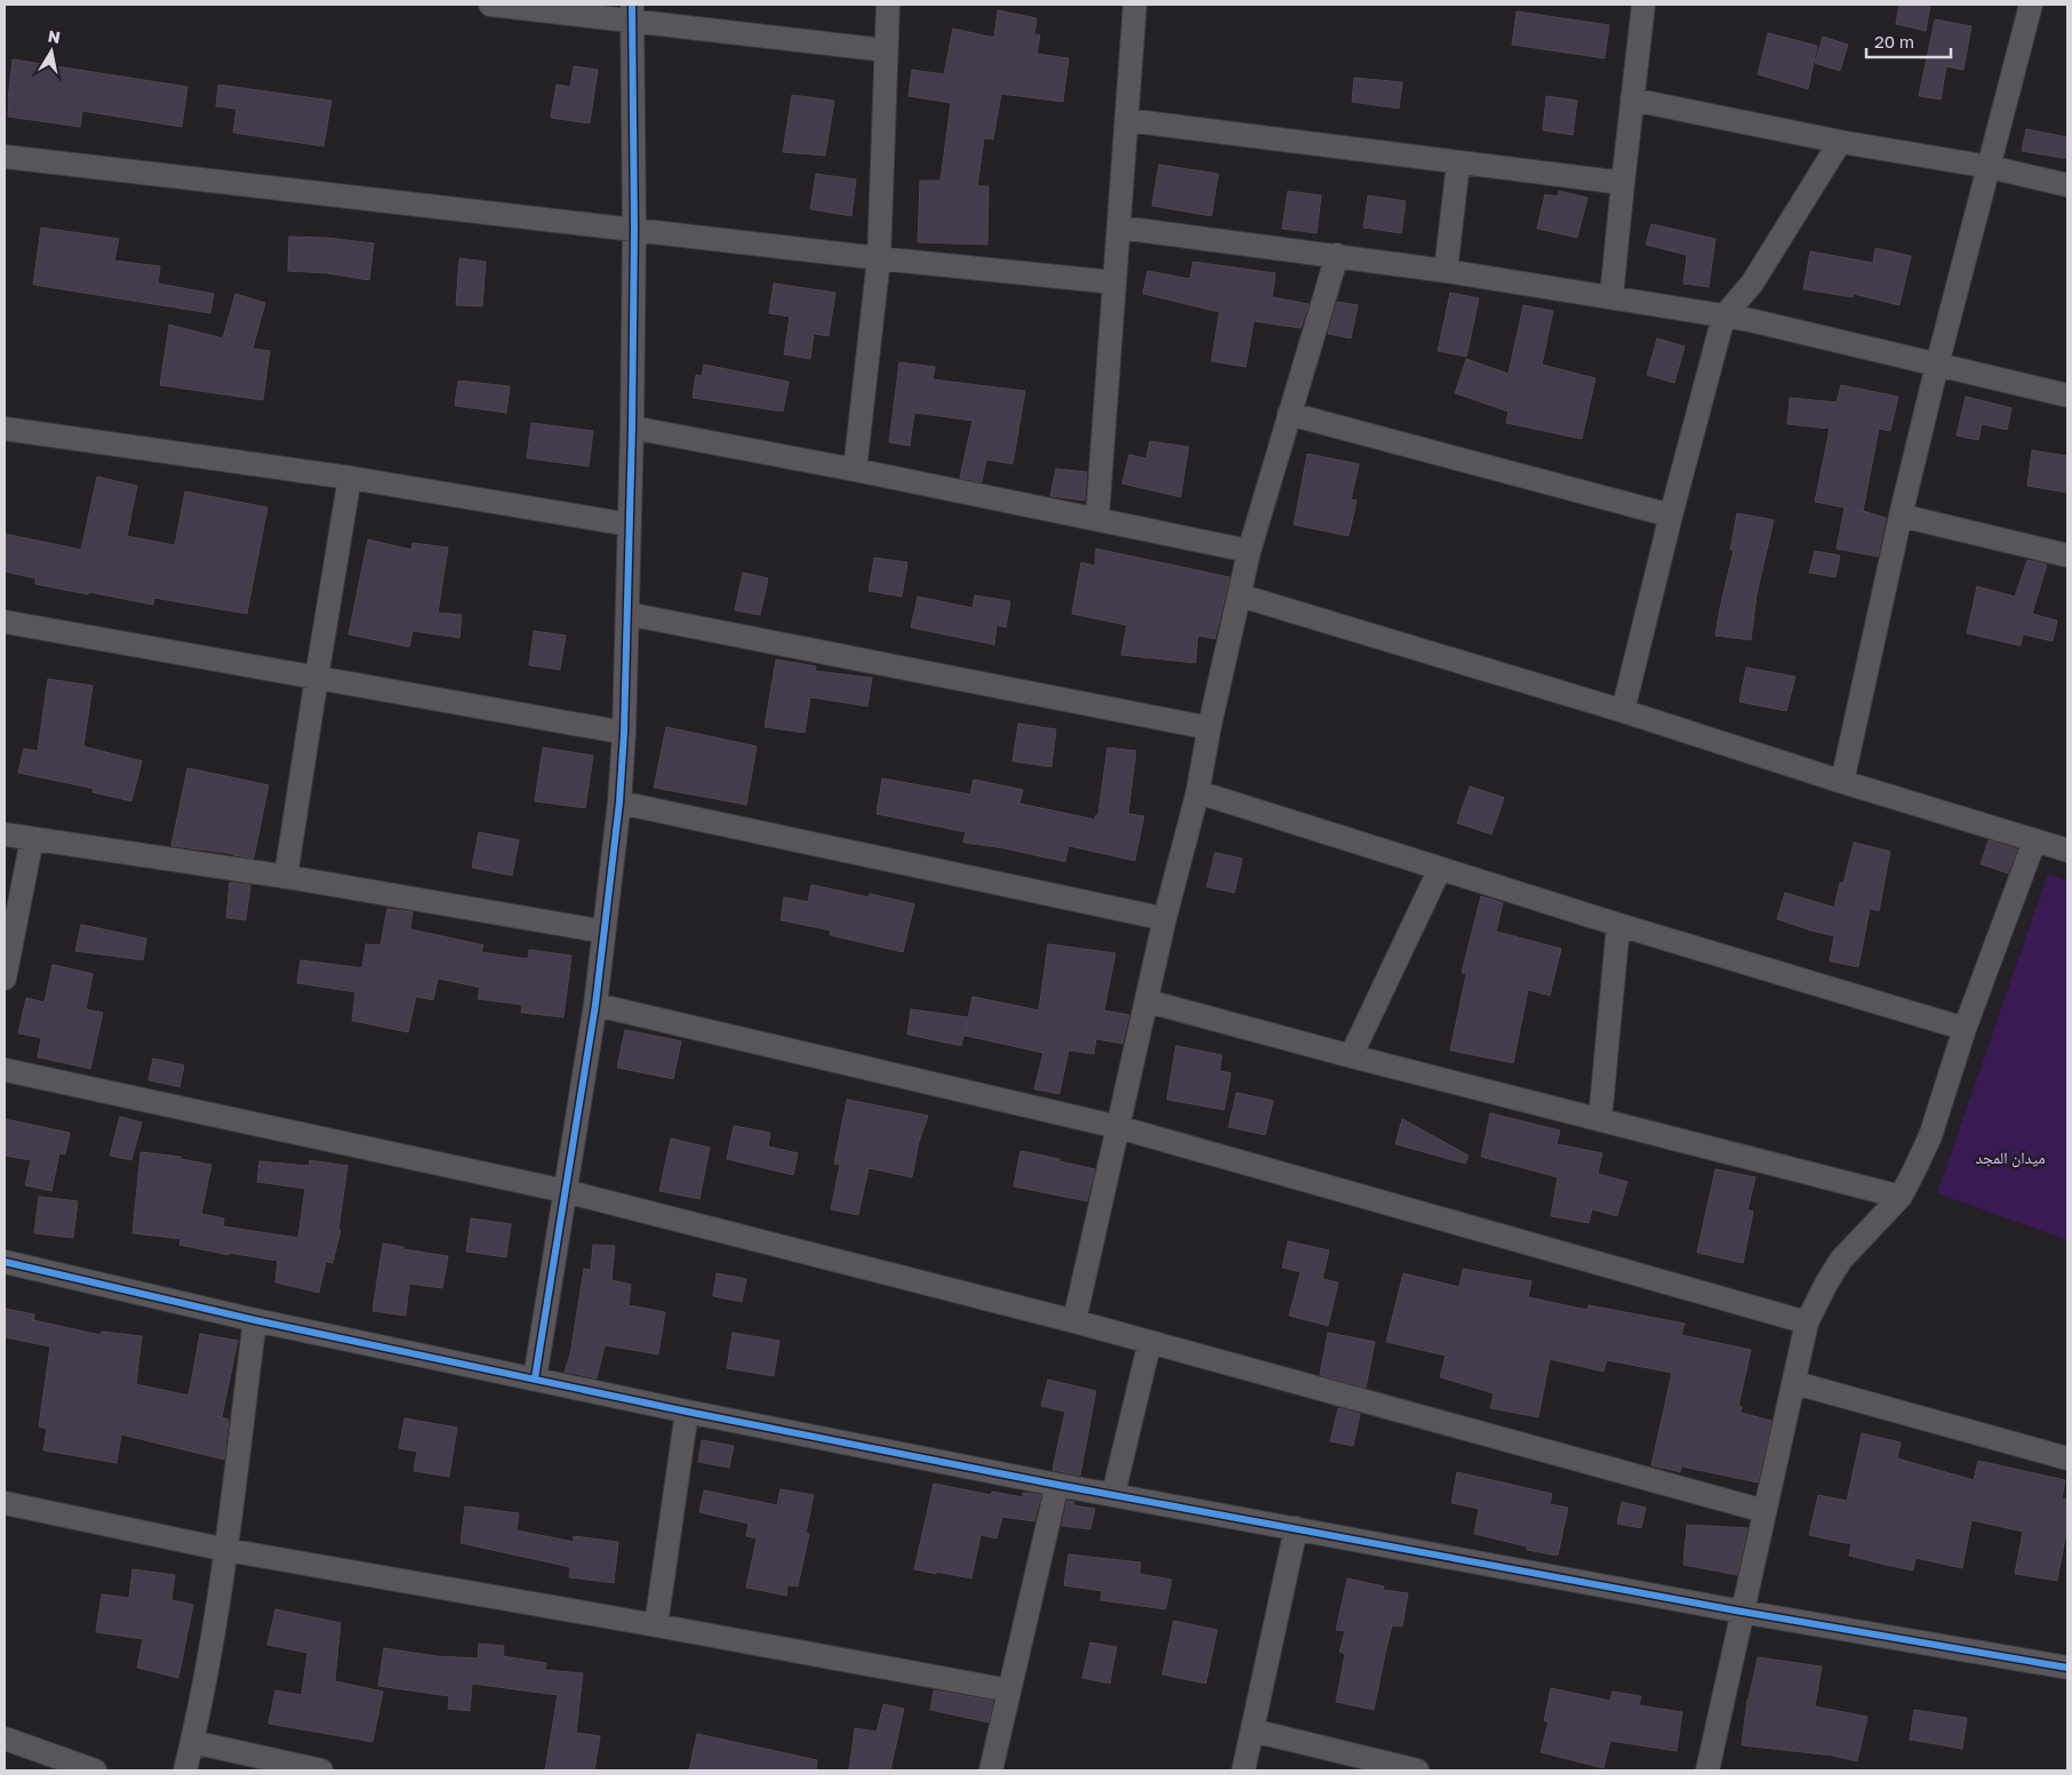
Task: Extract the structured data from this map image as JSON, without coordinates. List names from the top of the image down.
{
  "parks": ["ميدان المجد"],
  "scale_bar": "20 m",
  "north": "top"
}
